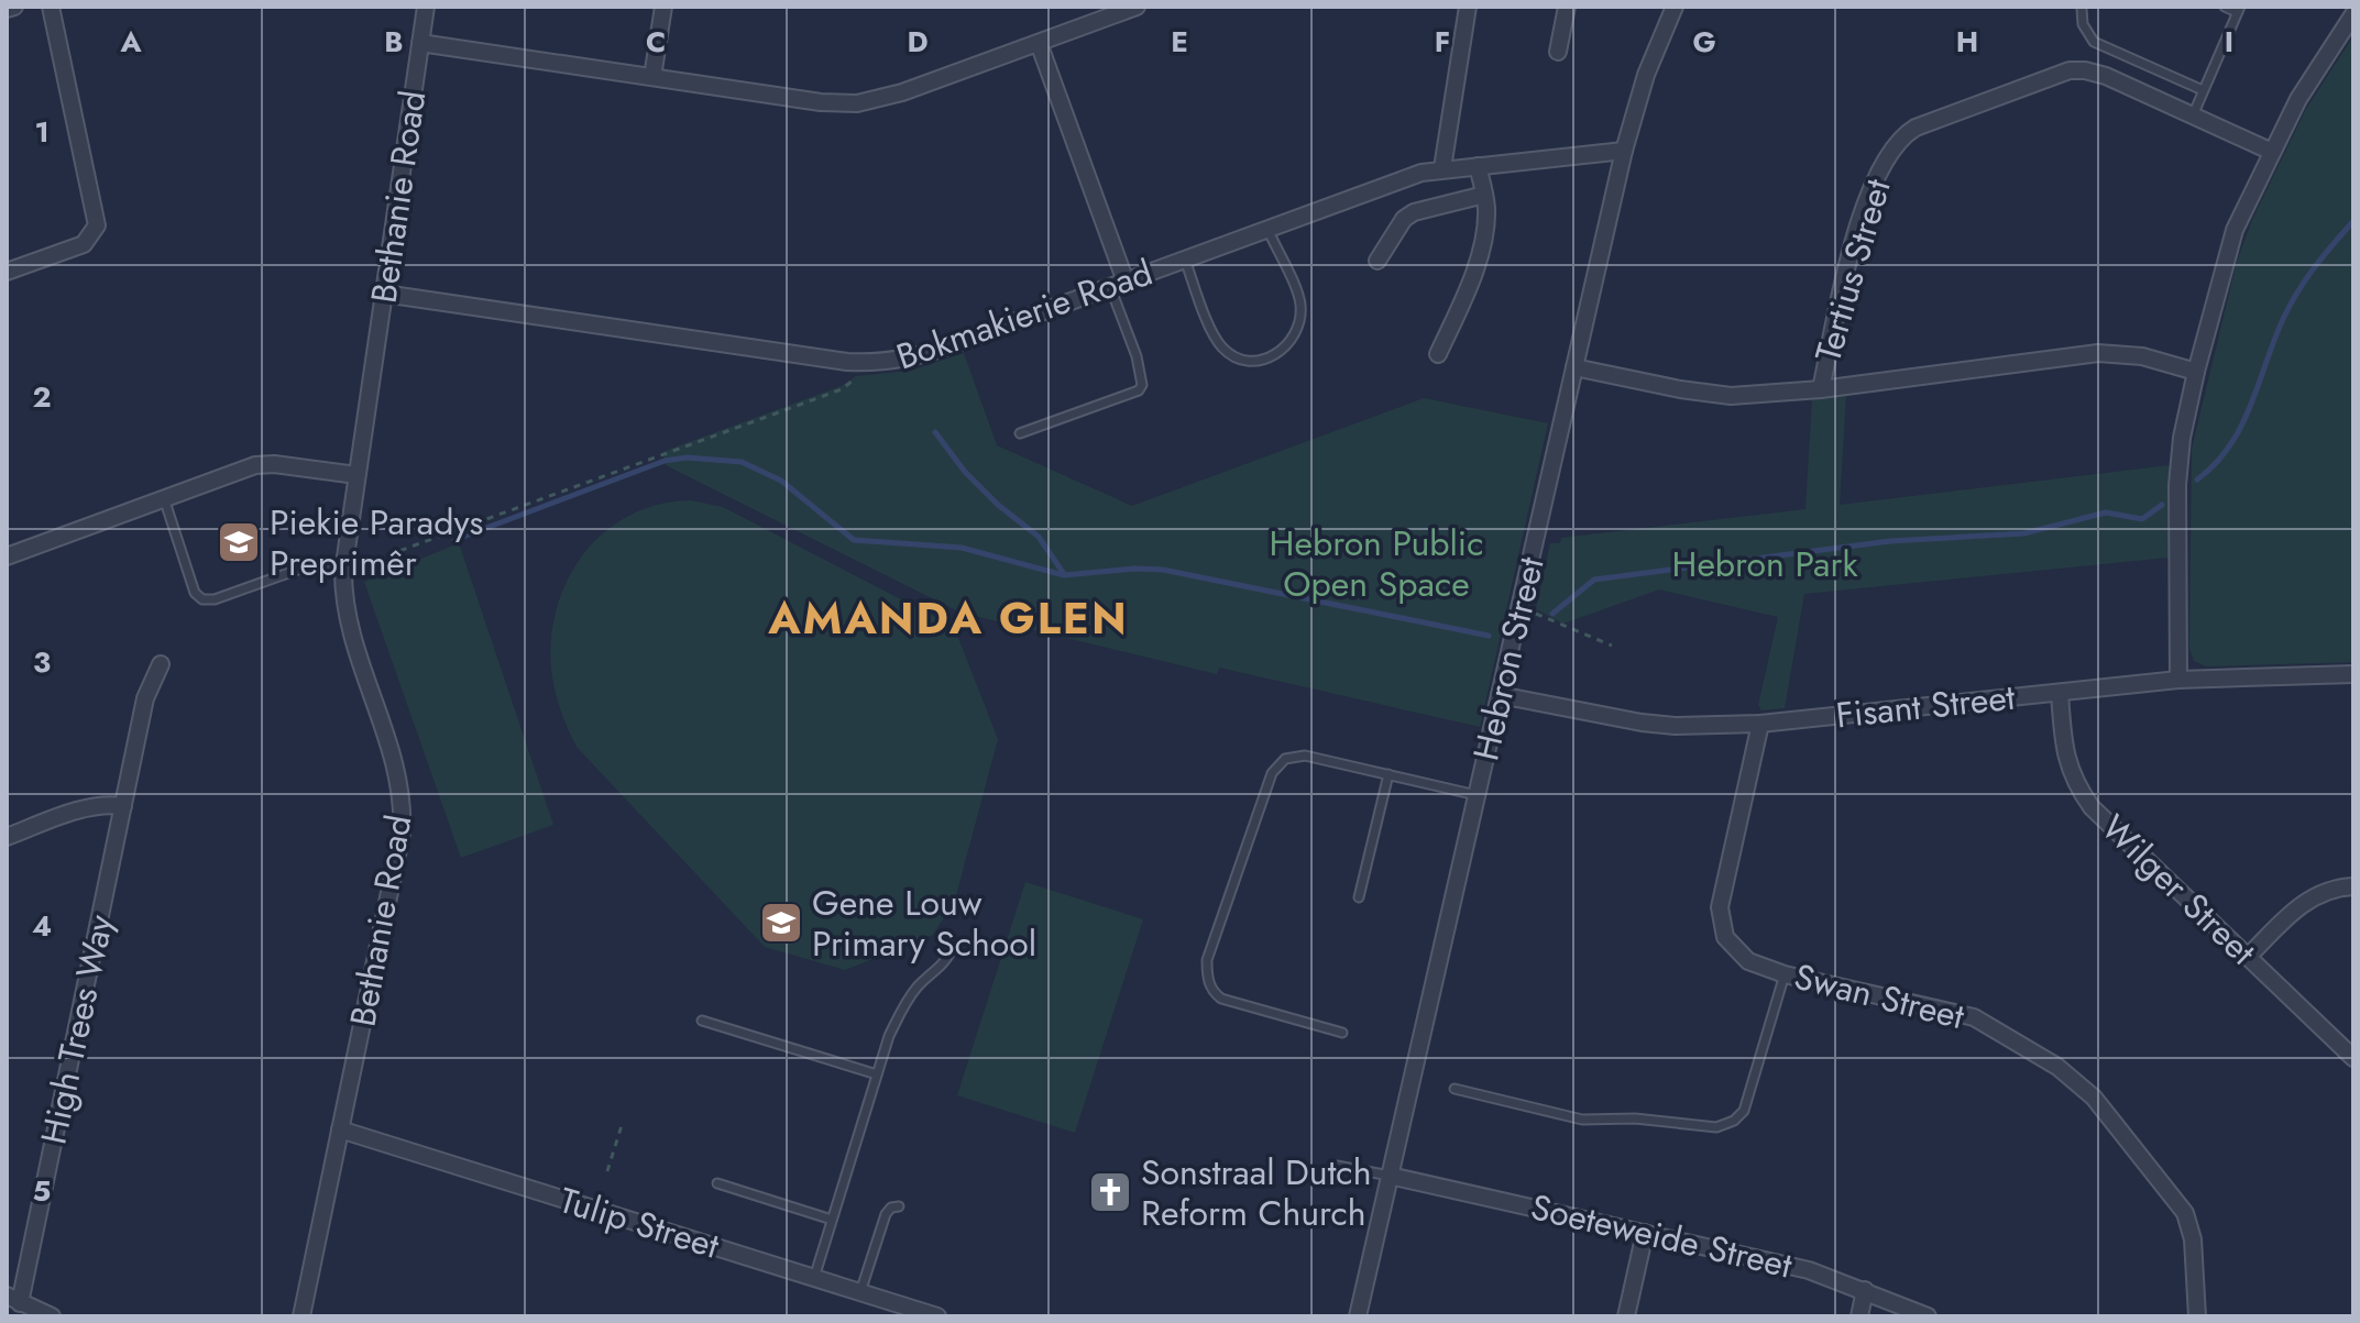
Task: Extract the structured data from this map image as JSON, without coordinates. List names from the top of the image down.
{
  "streets": {
    "street": [
      "Bethanie Road",
      "Tertius Street",
      "Bokmakierie Road",
      "Hebron Street",
      "Fisant Street",
      "Wilger Street",
      "Swan Street",
      "High Trees Way",
      "Tulip Street",
      "Soeteweide Street"
    ]
  },
  "crossings": [
    ["Bethanie Road", "Bokmakierie Road"],
    ["Bethanie Road", "Tulip Street"],
    ["Bokmakierie Road", "Hebron Street"],
    ["Hebron Street", "Fisant Street"],
    ["Hebron Street", "Soeteweide Street"],
    ["Fisant Street", "Wilger Street"],
    ["Fisant Street", "Swan Street"]
  ],
  "districts": ["AMANDA GLEN"],
  "parks": ["Hebron Public Open Space", "Hebron Park"],
  "places": {
    "school or university": ["Piekie Paradys Preprimêr", "Gene Louw Primary School"],
    "church": ["Sonstraal Dutch Reform Church"]
  },
  "grid": {
    "columns": [
      "A",
      "B",
      "C",
      "D",
      "E",
      "F",
      "G",
      "H",
      "I"
    ],
    "rows": [
      "1",
      "2",
      "3",
      "4",
      "5"
    ]
  }
}
